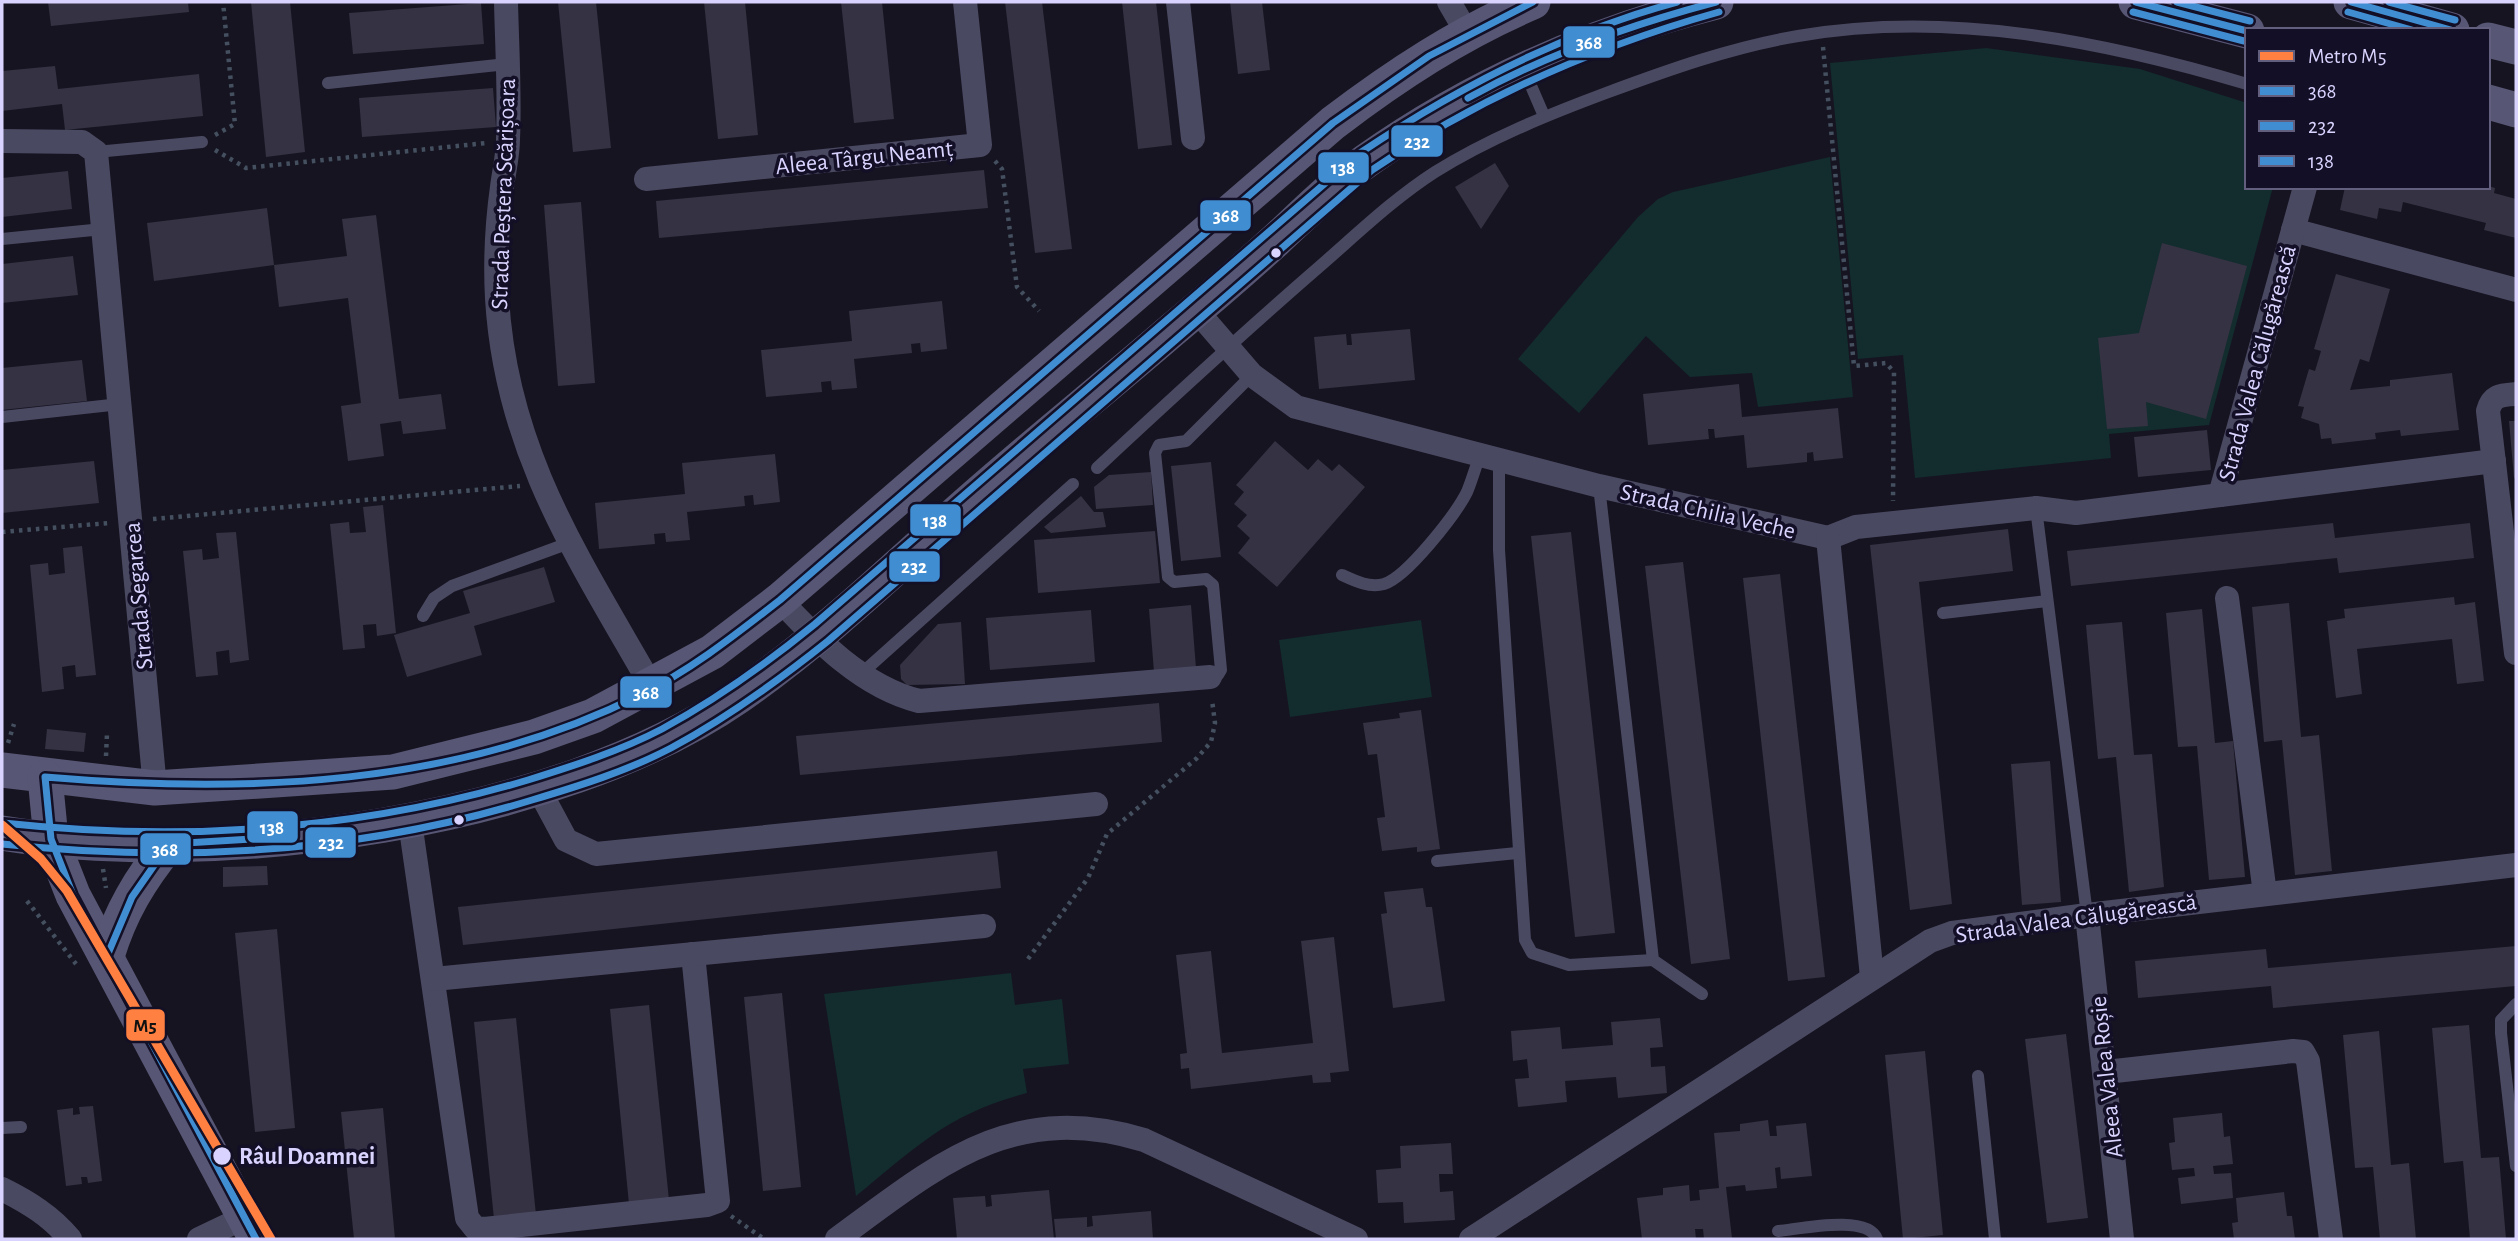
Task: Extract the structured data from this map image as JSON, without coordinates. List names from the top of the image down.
{
  "streets": {
    "street": [
      "Aleea Târgu Neamț",
      "Strada Peștera Scărișoara",
      "Strada Valea Călugărească",
      "Strada Chilia Veche",
      "Strada Segarcea",
      "Aleea Valea Roșie"
    ]
  },
  "crossings": [
    ["Strada Valea Călugărească", "Strada Chilia Veche"],
    ["Strada Valea Călugărească", "Aleea Valea Roșie"]
  ],
  "places": ["Râul Doamnei"],
  "lines": [
    "transit line 368",
    "transit line 138",
    "transit line 232",
    "metro line M5"
  ],
  "legend": [
    "Metro M5",
    "368",
    "232",
    "138"
  ]
}
